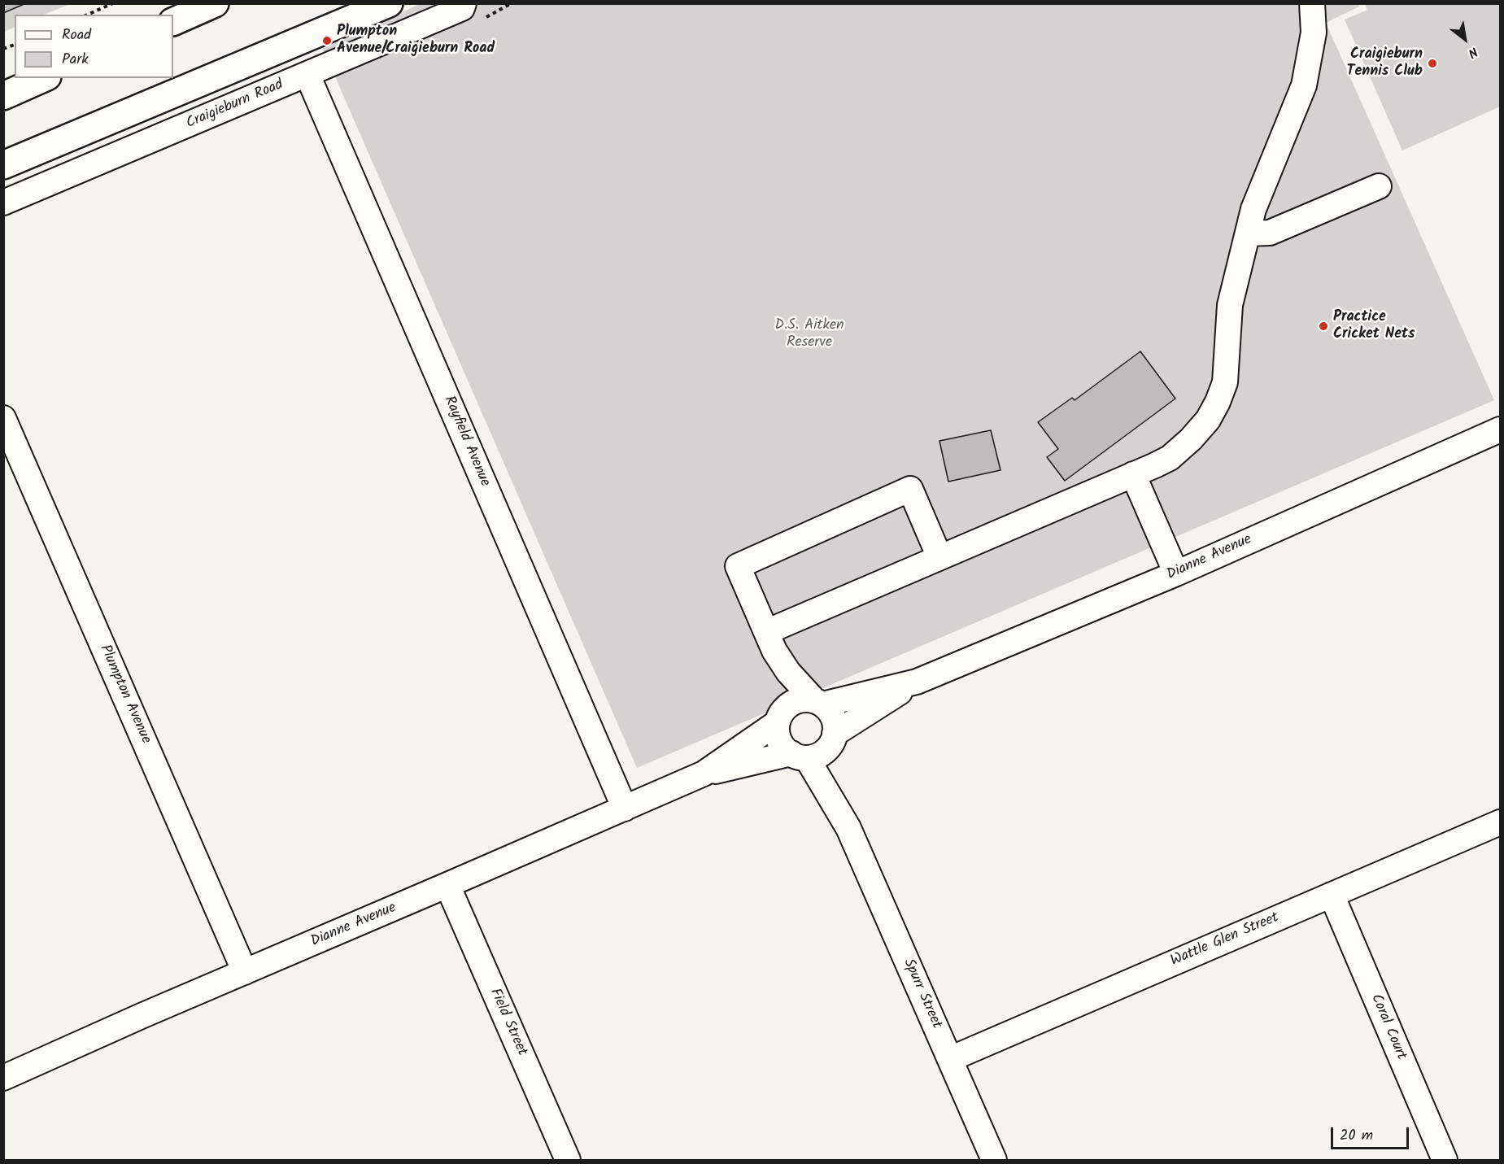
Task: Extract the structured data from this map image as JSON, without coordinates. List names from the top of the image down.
{
  "streets": {
    "street": [
      "Craigieburn Road",
      "Rayfield Avenue",
      "Dianne Avenue",
      "Plumpton Avenue",
      "Wattle Glen Street",
      "Spurr Street",
      "Field Street",
      "Coral Court"
    ]
  },
  "crossings": [
    ["Craigieburn Road", "Rayfield Avenue"],
    ["Rayfield Avenue", "Dianne Avenue"],
    ["Dianne Avenue", "Plumpton Avenue"],
    ["Dianne Avenue", "Spurr Street"],
    ["Dianne Avenue", "Field Street"],
    ["Wattle Glen Street", "Spurr Street"],
    ["Wattle Glen Street", "Coral Court"]
  ],
  "parks": ["D.S. Aitken Reserve"],
  "places": ["Plumpton Avenue/Craigieburn Road", "Craigieburn Tennis Club", "Practice Cricket Nets"],
  "legend": ["Road", "Park"],
  "scale_bar": "20 m",
  "north": "bottom right"
}
